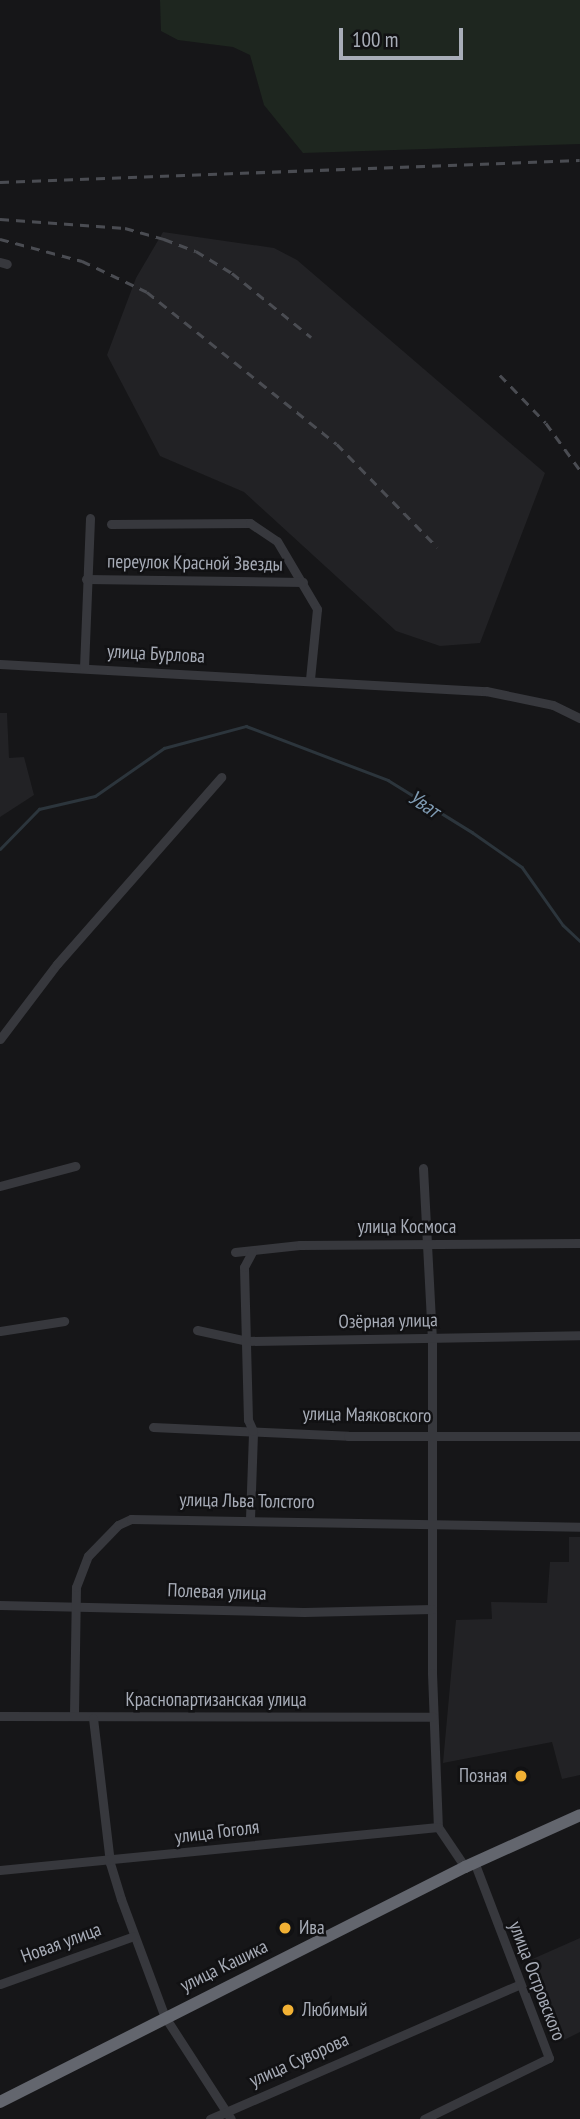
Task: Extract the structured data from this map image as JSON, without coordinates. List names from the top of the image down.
{
  "streets": {
    "highway": ["улица Кашика"],
    "street": [
      "переулок Красной Звезды",
      "улица Бурлова",
      "улица Космоса",
      "Озёрная улица",
      "улица Маяковского",
      "улица Льва Толстого",
      "Полевая улица",
      "Краснопартизанская улица",
      "улица Гоголя",
      "Новая улица",
      "улица Островского",
      "улица Суворова"
    ]
  },
  "crossings": [
    ["улица Льва Толстого", "Полевая улица"],
    ["улица Льва Толстого", "Краснопартизанская улица"],
    ["улица Гоголя", "улица Островского"],
    ["улица Кашика", "улица Островского"],
    ["улица Островского", "улица Суворова"]
  ],
  "water": ["Уват"],
  "places": ["Позная", "Ива", "Любимый"],
  "scale_bar": "100 m"
}
